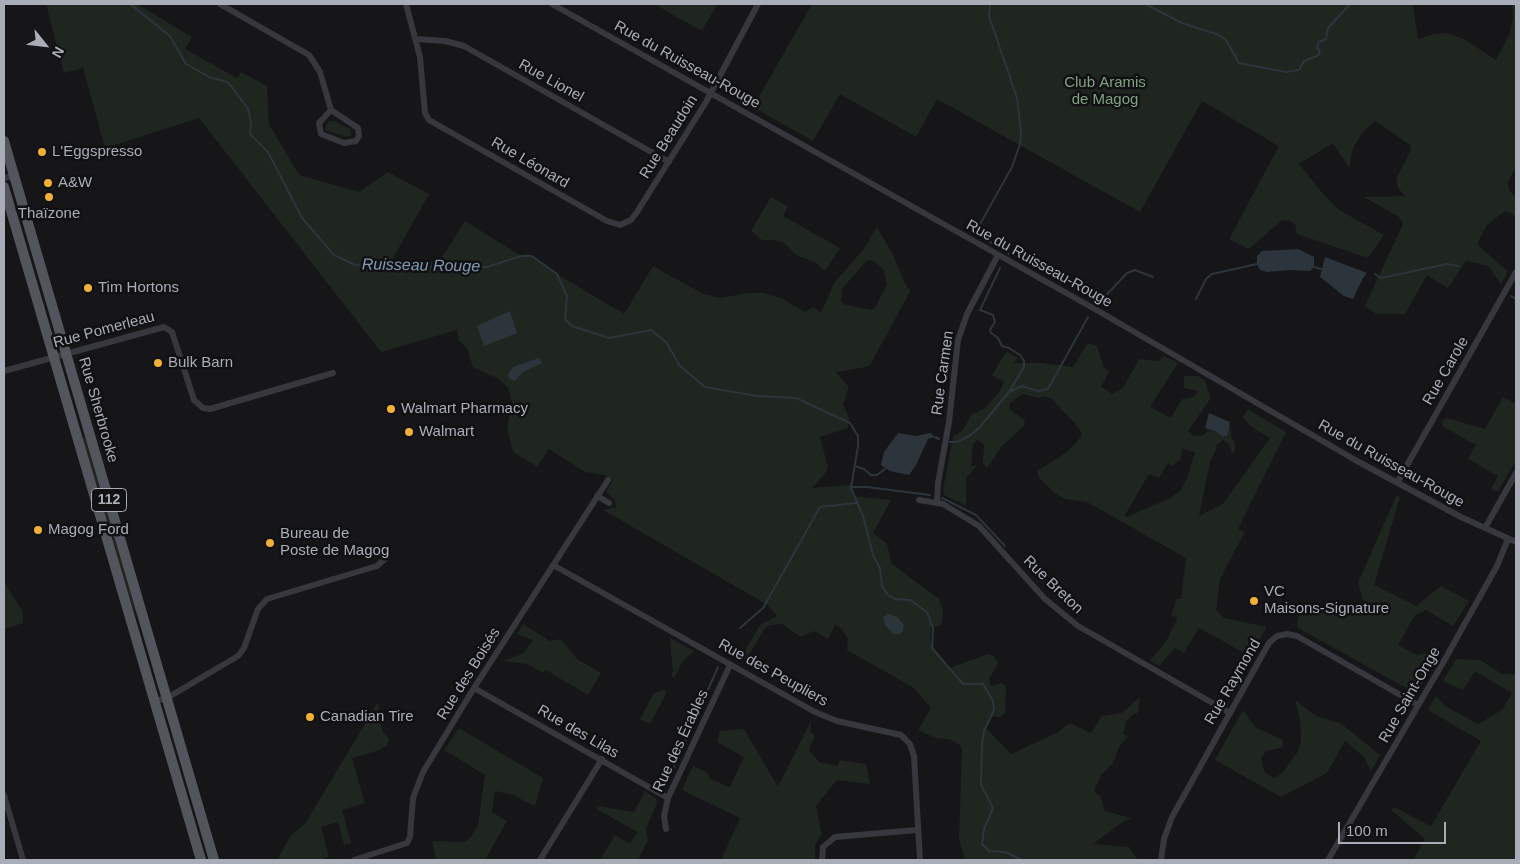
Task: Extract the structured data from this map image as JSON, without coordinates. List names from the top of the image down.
{
  "streets": {
    "main road": ["Rue Sherbrooke", "112"],
    "street": [
      "Rue du Ruisseau-Rouge",
      "Rue Lionel",
      "Rue Beaudoin",
      "Rue Léonard",
      "Rue Pomerleau",
      "Rue Carole",
      "Rue Carmen",
      "Rue Breton",
      "Rue des Peupliers",
      "Rue des Boisés",
      "Rue Raymond",
      "Rue Saint-Onge",
      "Rue des Lilas",
      "Rue des Érables"
    ]
  },
  "crossings": [
    ["Rue du Ruisseau-Rouge", "Rue Beaudoin"],
    ["Rue du Ruisseau-Rouge", "Rue Carole"],
    ["Rue du Ruisseau-Rouge", "Rue Carmen"],
    ["Rue du Ruisseau-Rouge", "Rue Saint-Onge"],
    ["Rue Lionel", "Rue Beaudoin"],
    ["Rue Lionel", "Rue Léonard"],
    ["Rue Beaudoin", "Rue Léonard"],
    ["Rue Pomerleau", "Rue Sherbrooke"],
    ["Rue Carmen", "Rue Breton"],
    ["Rue Breton", "Rue Raymond"],
    ["Rue des Peupliers", "Rue des Boisés"],
    ["Rue des Peupliers", "Rue des Érables"],
    ["Rue des Boisés", "Rue des Lilas"],
    ["Rue Raymond", "Rue Saint-Onge"],
    ["Rue des Lilas", "Rue des Érables"]
  ],
  "water": ["Ruisseau Rouge"],
  "parks": ["Club Aramis de Magog"],
  "places": [
    "L'Eggspresso",
    "A&W",
    "Thaïzone",
    "Tim Hortons",
    "Bulk Barn",
    "Walmart Pharmacy",
    "Walmart",
    "Magog Ford",
    "Bureau de Poste de Magog",
    "VC Maisons-Signature",
    "Canadian Tire"
  ],
  "scale_bar": "100 m",
  "north": "bottom right"
}
